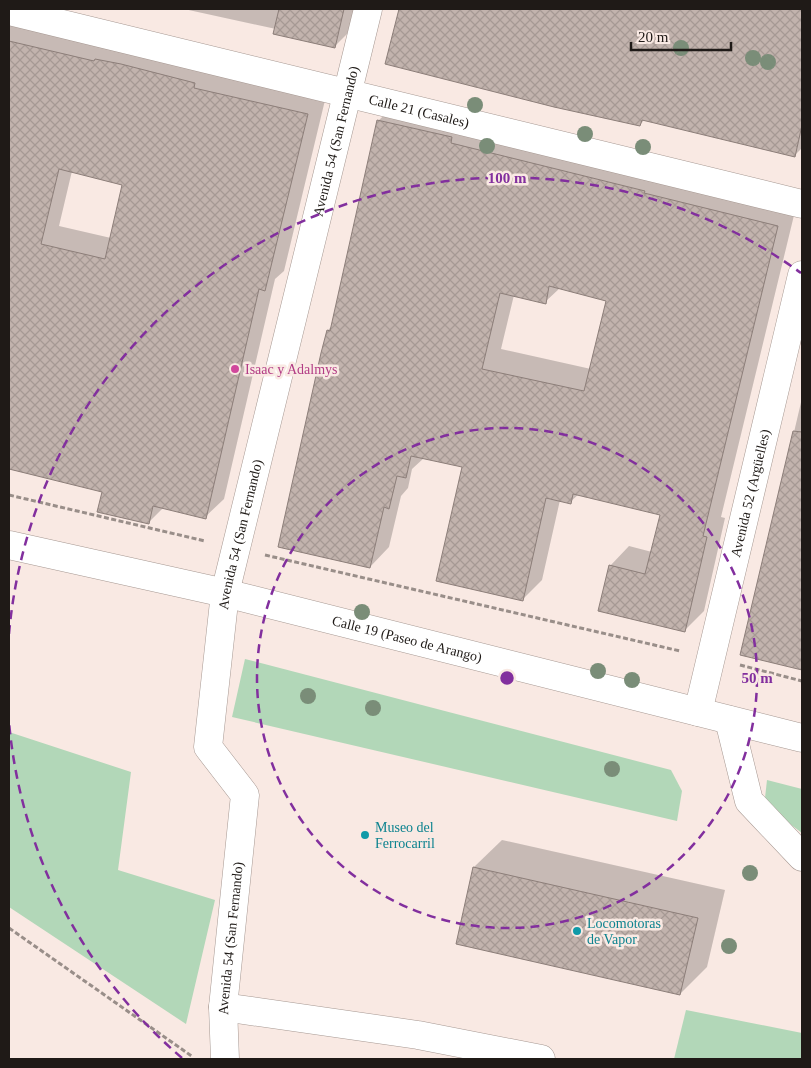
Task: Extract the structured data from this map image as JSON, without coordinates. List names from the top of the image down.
{
  "streets": {
    "street": [
      "Calle 21 (Casales)",
      "Avenida 54 (San Fernando)",
      "Avenida 52 (Argüelles)",
      "Calle 19 (Paseo de Arango)"
    ]
  },
  "crossings": [
    ["Calle 21 (Casales)", "Avenida 54 (San Fernando)"],
    ["Avenida 54 (San Fernando)", "Calle 19 (Paseo de Arango)"],
    ["Avenida 52 (Argüelles)", "Calle 19 (Paseo de Arango)"]
  ],
  "places": ["Isaac y Adalmys", "Museo del Ferrocarril", "Locomotoras de Vapor"],
  "scale_bar": "20 m",
  "rings": ["100 m", "50 m"]
}
